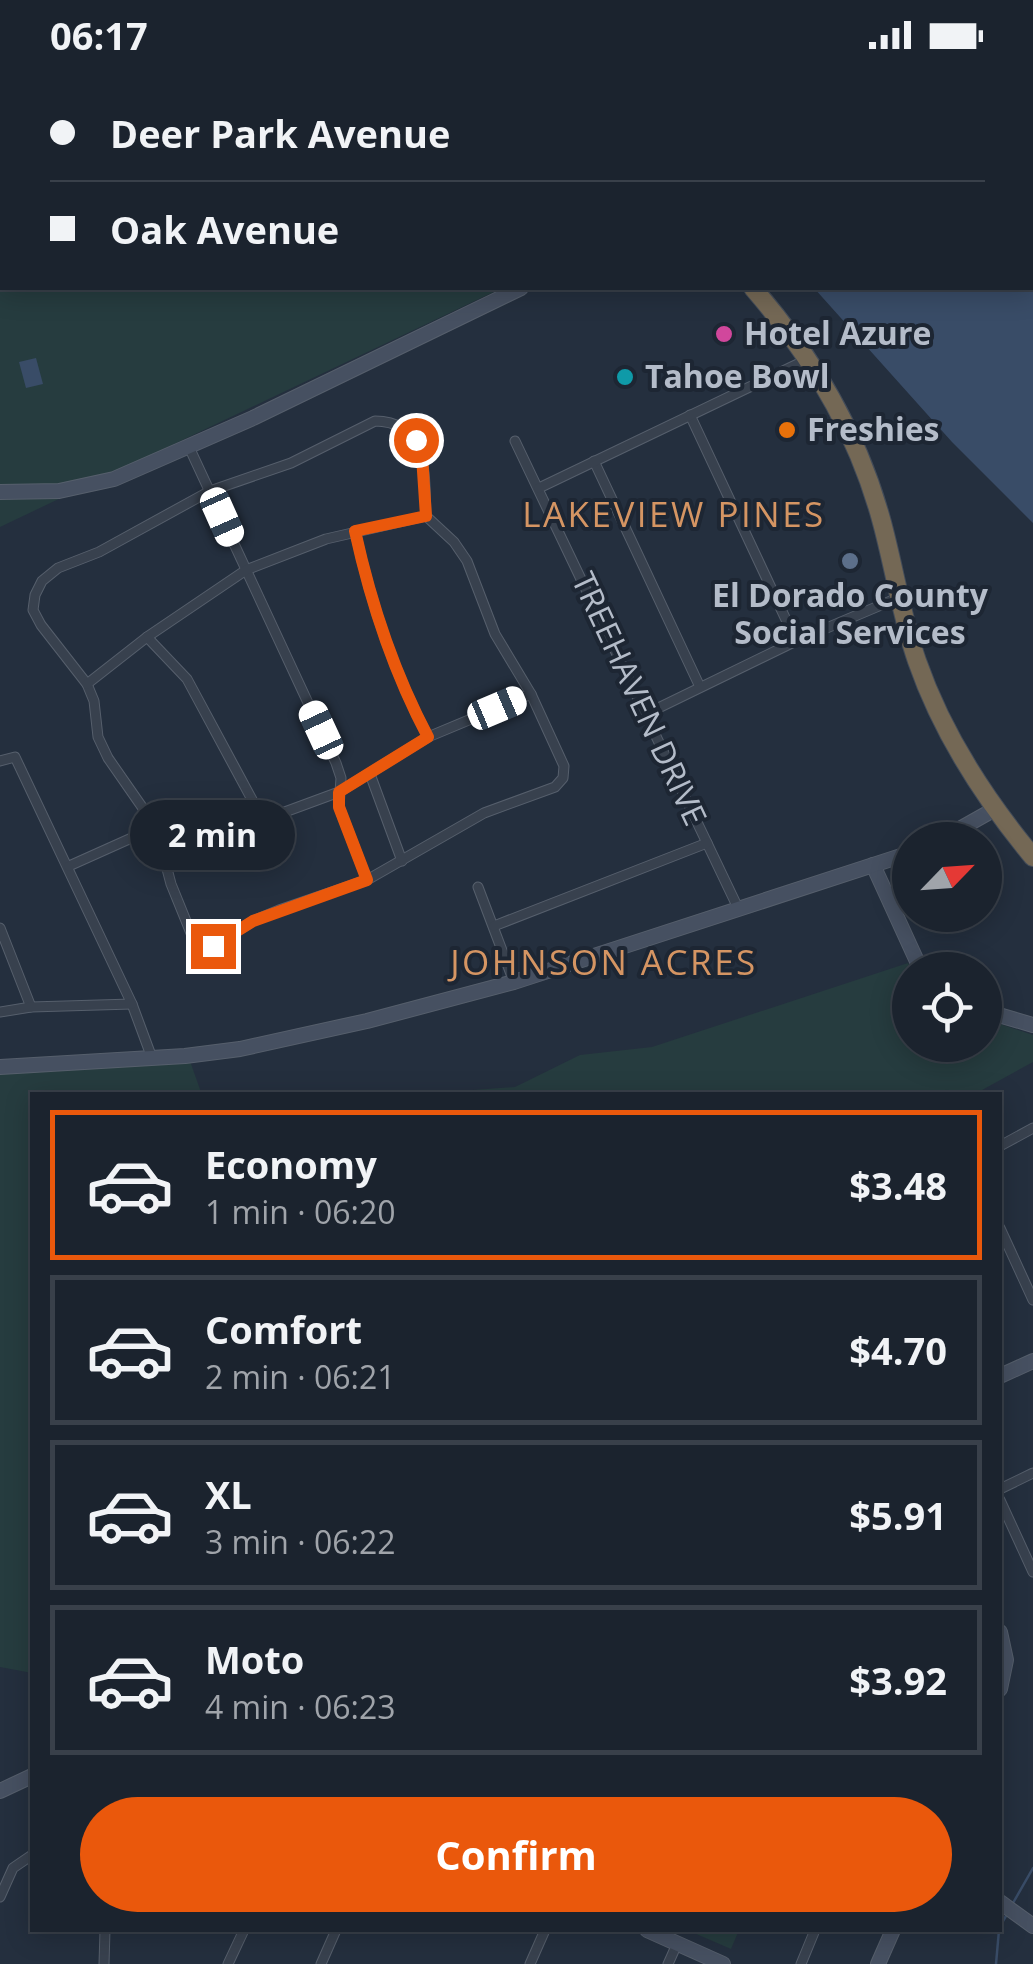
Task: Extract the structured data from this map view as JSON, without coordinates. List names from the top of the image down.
{
  "streets": {
    "street": ["TREEHAVEN DRIVE"]
  },
  "districts": ["LAKEVIEW PINES", "JOHNSON ACRES"],
  "places": [
    "Hotel Azure",
    "Tahoe Bowl",
    "Freshies",
    "El Dorado County Social Services"
  ],
  "north": "top right",
  "page": {
    "status": "06:17",
    "banner": ["Deer Park Avenue", "Oak Avenue"],
    "bubble": "2 min",
    "list": [
      {
        "name": "Economy",
        "note": "1 min · 06:20",
        "value": "$3.48"
      },
      {
        "name": "Comfort",
        "note": "2 min · 06:21",
        "value": "$4.70"
      },
      {
        "name": "XL",
        "note": "3 min · 06:22",
        "value": "$5.91"
      },
      {
        "name": "Moto",
        "note": "4 min · 06:23",
        "value": "$3.92"
      }
    ],
    "buttons": "Confirm"
  }
}
